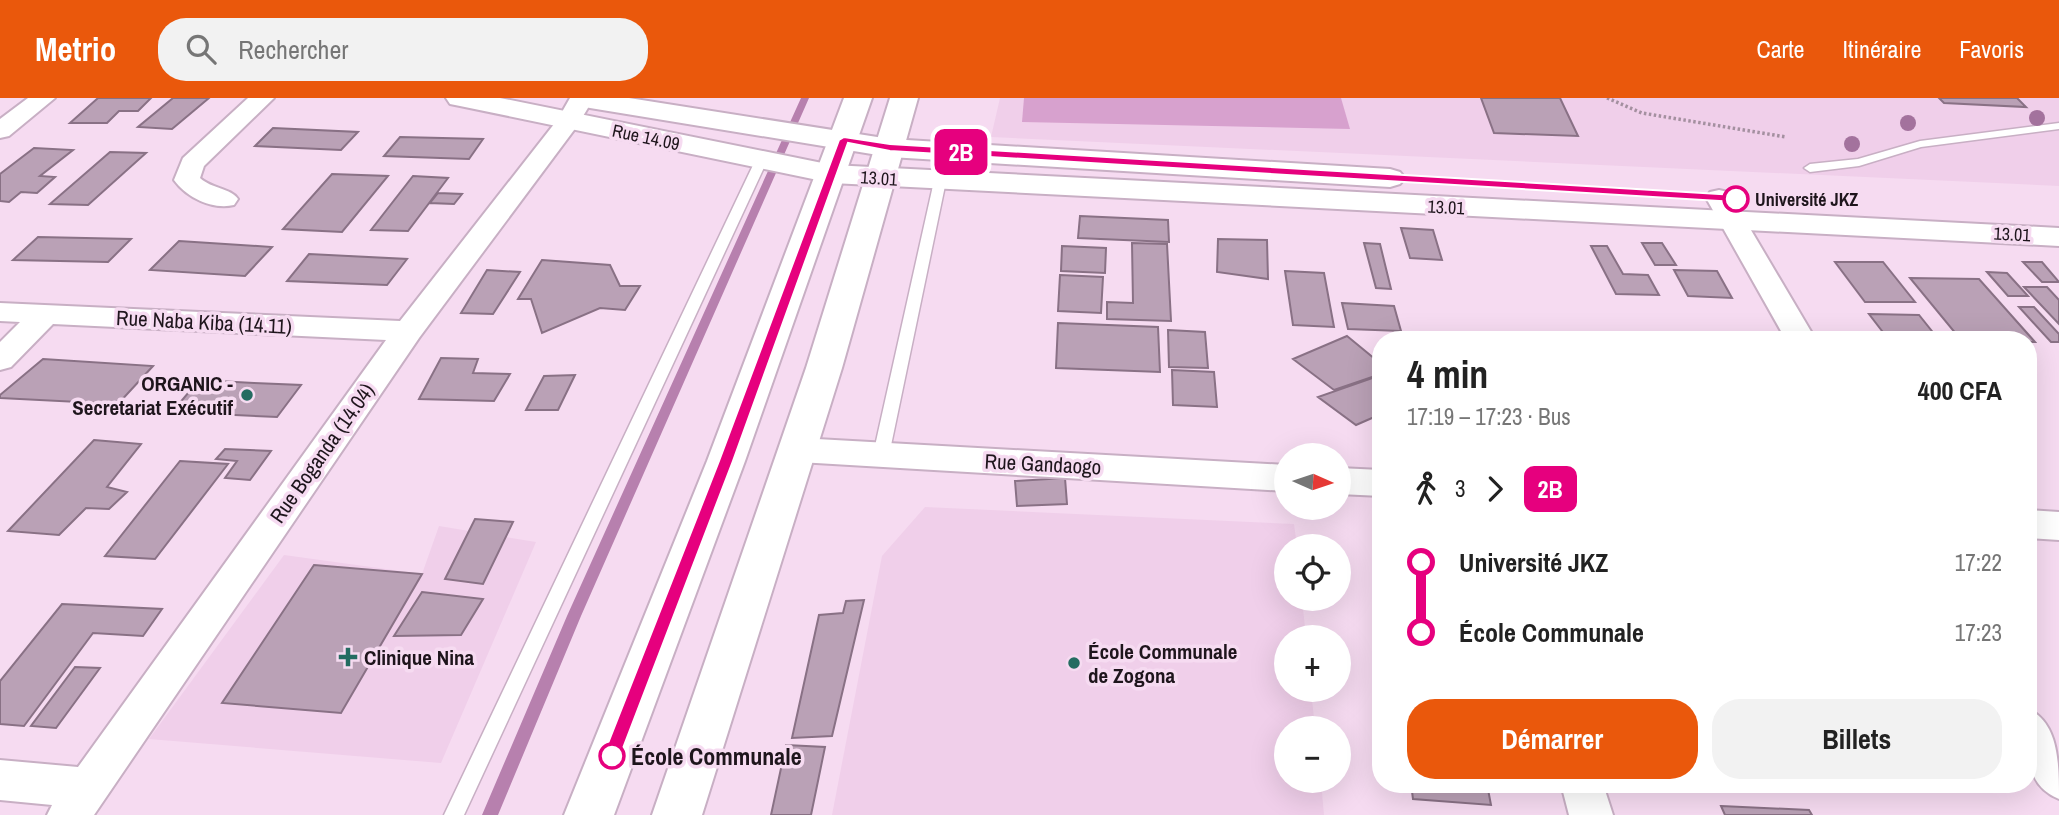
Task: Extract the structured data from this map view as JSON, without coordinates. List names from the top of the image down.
{
  "streets": {
    "street": [
      "Rue 14.09",
      "13.01",
      "Rue Naba Kiba (14.11)",
      "Rue Boganda (14.04)",
      "Rue Gandaogo"
    ]
  },
  "crossings": [
    ["Rue 14.09", "13.01"],
    ["Rue 14.09", "Rue Boganda (14.04)"],
    ["Rue Naba Kiba (14.11)", "Rue Boganda (14.04)"]
  ],
  "places": {
    "other": [
      "Université JKZ",
      "ORGANIC - Secretariat Exécutif",
      "École Communale de Zogona",
      "École Communale"
    ],
    "health": ["Clinique Nina"]
  },
  "lines": ["bus line 2B"],
  "north": "right",
  "page": {
    "header": "Metrio",
    "search": "Rechercher",
    "nav": ["Carte", "Itinéraire", "Favoris"],
    "on_map": "2B",
    "heading": ["4 min", "17:19 – 17:23 · Bus", "400 CFA"],
    "map_buttons": ["+", "−"],
    "legs": ["3", "2B"],
    "list": [
      {
        "name": "Université JKZ",
        "value": "17:22"
      },
      {
        "name": "École Communale",
        "value": "17:23"
      }
    ],
    "buttons": ["Démarrer", "Billets"]
  }
}
